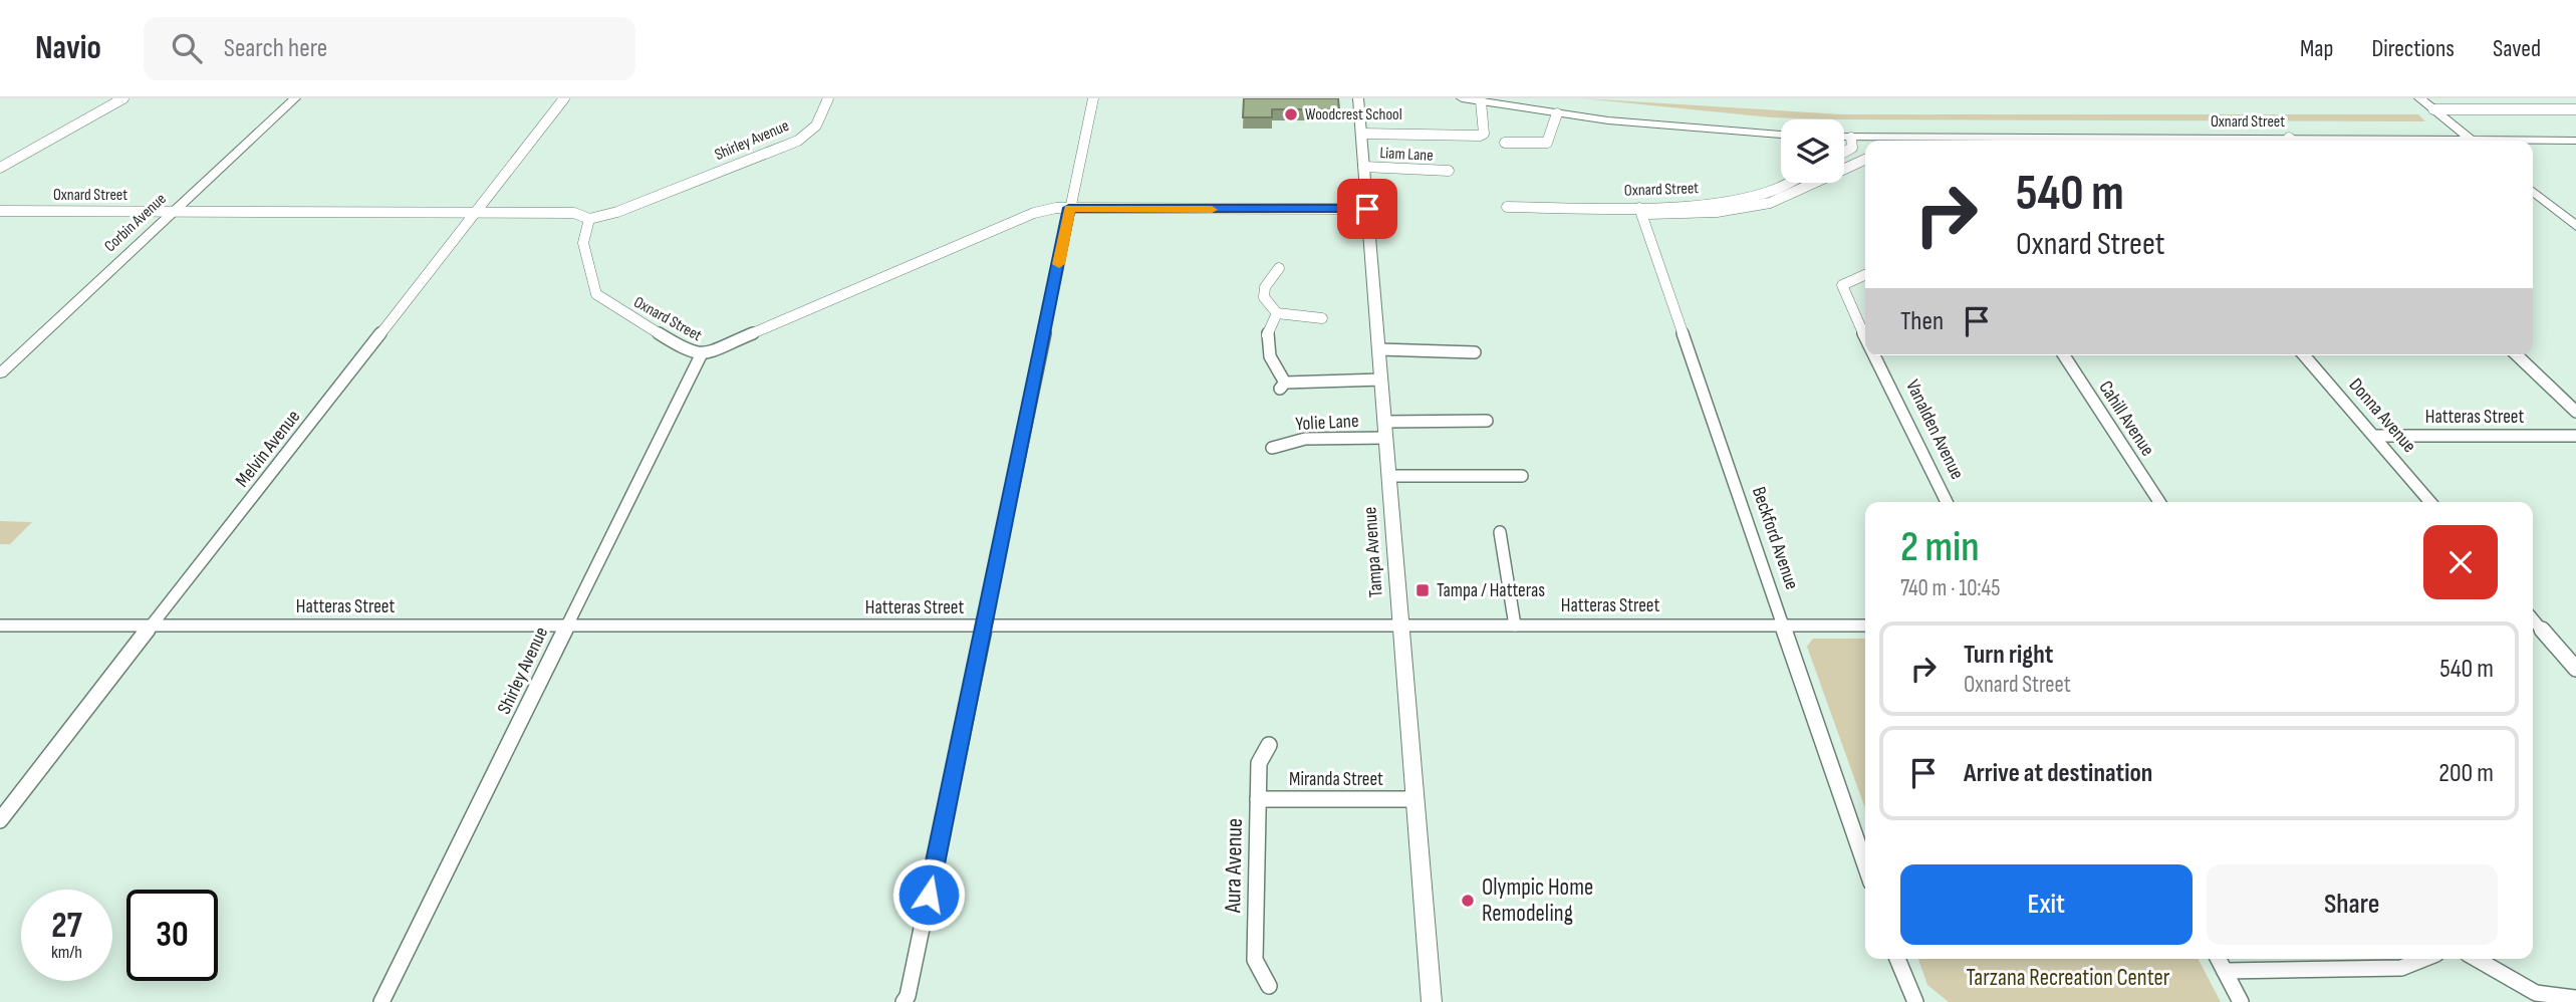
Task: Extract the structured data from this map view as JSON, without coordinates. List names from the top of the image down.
{
  "streets": {
    "main road": ["Oxnard Street", "Corbin Avenue", "Tampa Avenue"],
    "street": [
      "Shirley Avenue",
      "Liam Lane",
      "Donna Avenue",
      "Hatteras Street",
      "Cahill Avenue",
      "Yolie Lane",
      "Vanalden Avenue",
      "Melvin Avenue",
      "Beckford Avenue",
      "Miranda Street",
      "Aura Avenue"
    ]
  },
  "crossings": [
    ["Oxnard Street", "Shirley Avenue"],
    ["Oxnard Street", "Corbin Avenue"],
    ["Oxnard Street", "Melvin Avenue"],
    ["Oxnard Street", "Beckford Avenue"],
    ["Oxnard Street", "Tampa Avenue"],
    ["Shirley Avenue", "Hatteras Street"],
    ["Liam Lane", "Tampa Avenue"],
    ["Donna Avenue", "Hatteras Street"],
    ["Hatteras Street", "Melvin Avenue"],
    ["Hatteras Street", "Beckford Avenue"],
    ["Hatteras Street", "Tampa Avenue"],
    ["Yolie Lane", "Tampa Avenue"],
    ["Tampa Avenue", "Miranda Street"],
    ["Miranda Street", "Aura Avenue"]
  ],
  "parks": ["Tarzana Recreation Center"],
  "places": {
    "other": ["Woodcrest School", "Olympic Home Remodeling"],
    "transit": ["Tampa / Hatteras"]
  },
  "page": {
    "header": "Navio",
    "search": "Search here",
    "nav": ["Map", "Directions", "Saved"],
    "turn": ["540 m", "Oxnard Street"],
    "then": "Then",
    "heading": ["2 min", "740 m · 10:45"],
    "list": [
      {
        "name": "Turn right",
        "note": "Oxnard Street",
        "value": "540 m"
      },
      {
        "name": "Arrive at destination",
        "value": "200 m"
      }
    ],
    "buttons": ["Exit", "Share"],
    "speed": "27 km/h",
    "limit": "30"
  }
}
